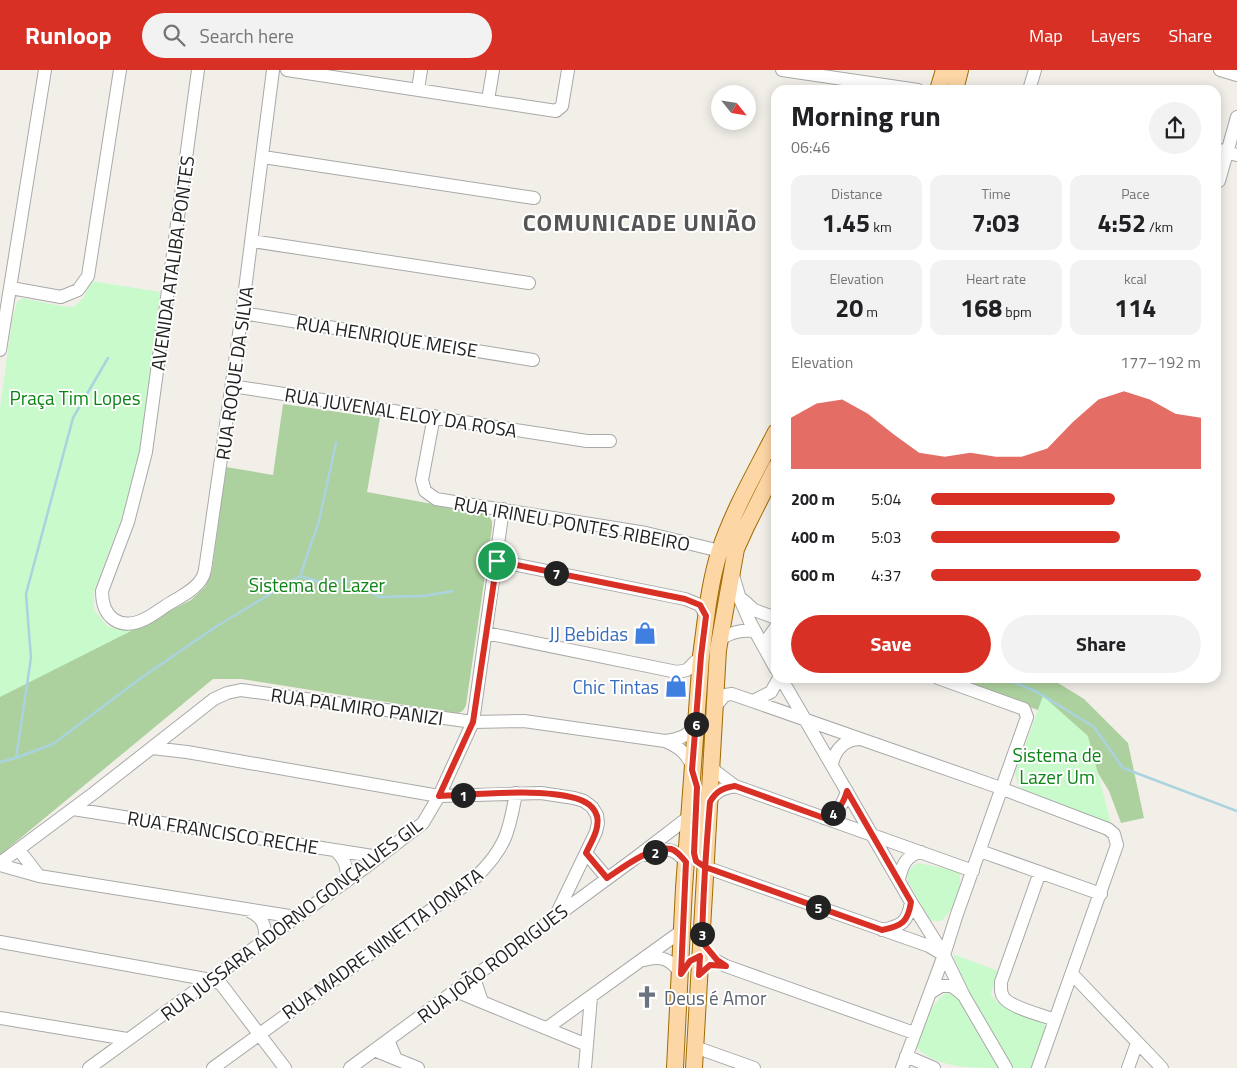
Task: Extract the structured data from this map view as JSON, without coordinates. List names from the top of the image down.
{
  "streets": {
    "street": [
      "AVENIDA ATALIBA PONTES",
      "RUA HENRIQUE MEISE",
      "RUA ROQUE DA SILVA",
      "RUA JUVENAL ELOY DA ROSA",
      "RUA IRINEU PONTES RIBEIRO",
      "RUA PALMIRO PANIZI",
      "RUA FRANCISCO RECHE",
      "RUA JUSSARA ADORNO GONÇALVES GIL",
      "RUA MADRE NINETTA JONATA",
      "RUA JOÃO RODRIGUES"
    ]
  },
  "crossings": [
    ["AVENIDA ATALIBA PONTES", "RUA ROQUE DA SILVA"],
    ["RUA HENRIQUE MEISE", "RUA ROQUE DA SILVA"],
    ["RUA ROQUE DA SILVA", "RUA JUVENAL ELOY DA ROSA"],
    ["RUA JUVENAL ELOY DA ROSA", "RUA IRINEU PONTES RIBEIRO"],
    ["RUA IRINEU PONTES RIBEIRO", "RUA JUSSARA ADORNO GONÇALVES GIL"],
    ["RUA PALMIRO PANIZI", "RUA JUSSARA ADORNO GONÇALVES GIL"],
    ["RUA FRANCISCO RECHE", "RUA JUSSARA ADORNO GONÇALVES GIL"]
  ],
  "districts": ["COMUNICADE UNIÃO"],
  "parks": ["Praça Tim Lopes", "Sistema de Lazer", "Sistema de Lazer Um"],
  "places": {
    "shop": ["JJ Bebidas", "Chic Tintas"],
    "church": ["Deus é Amor"]
  },
  "north": "bottom right",
  "page": {
    "header": "Runloop",
    "search": "Search here",
    "nav": ["Map", "Layers", "Share"],
    "heading": ["Morning run", "06:46"],
    "stats": [
      ["Distance", "1.45 km"],
      ["Time", "7:03"],
      ["Pace", "4:52 /km"],
      ["Elevation", "20 m"],
      ["Heart rate", "168 bpm"],
      ["kcal", "114"]
    ],
    "chart": ["Elevation", "177–192 m"],
    "list": [
      {
        "name": "200 m",
        "note": "5:04"
      },
      {
        "name": "400 m",
        "note": "5:03"
      },
      {
        "name": "600 m",
        "note": "4:37"
      }
    ],
    "pins": [
      "7",
      "6",
      "1",
      "4",
      "2",
      "5",
      "3"
    ],
    "buttons": ["Save", "Share"]
  }
}
